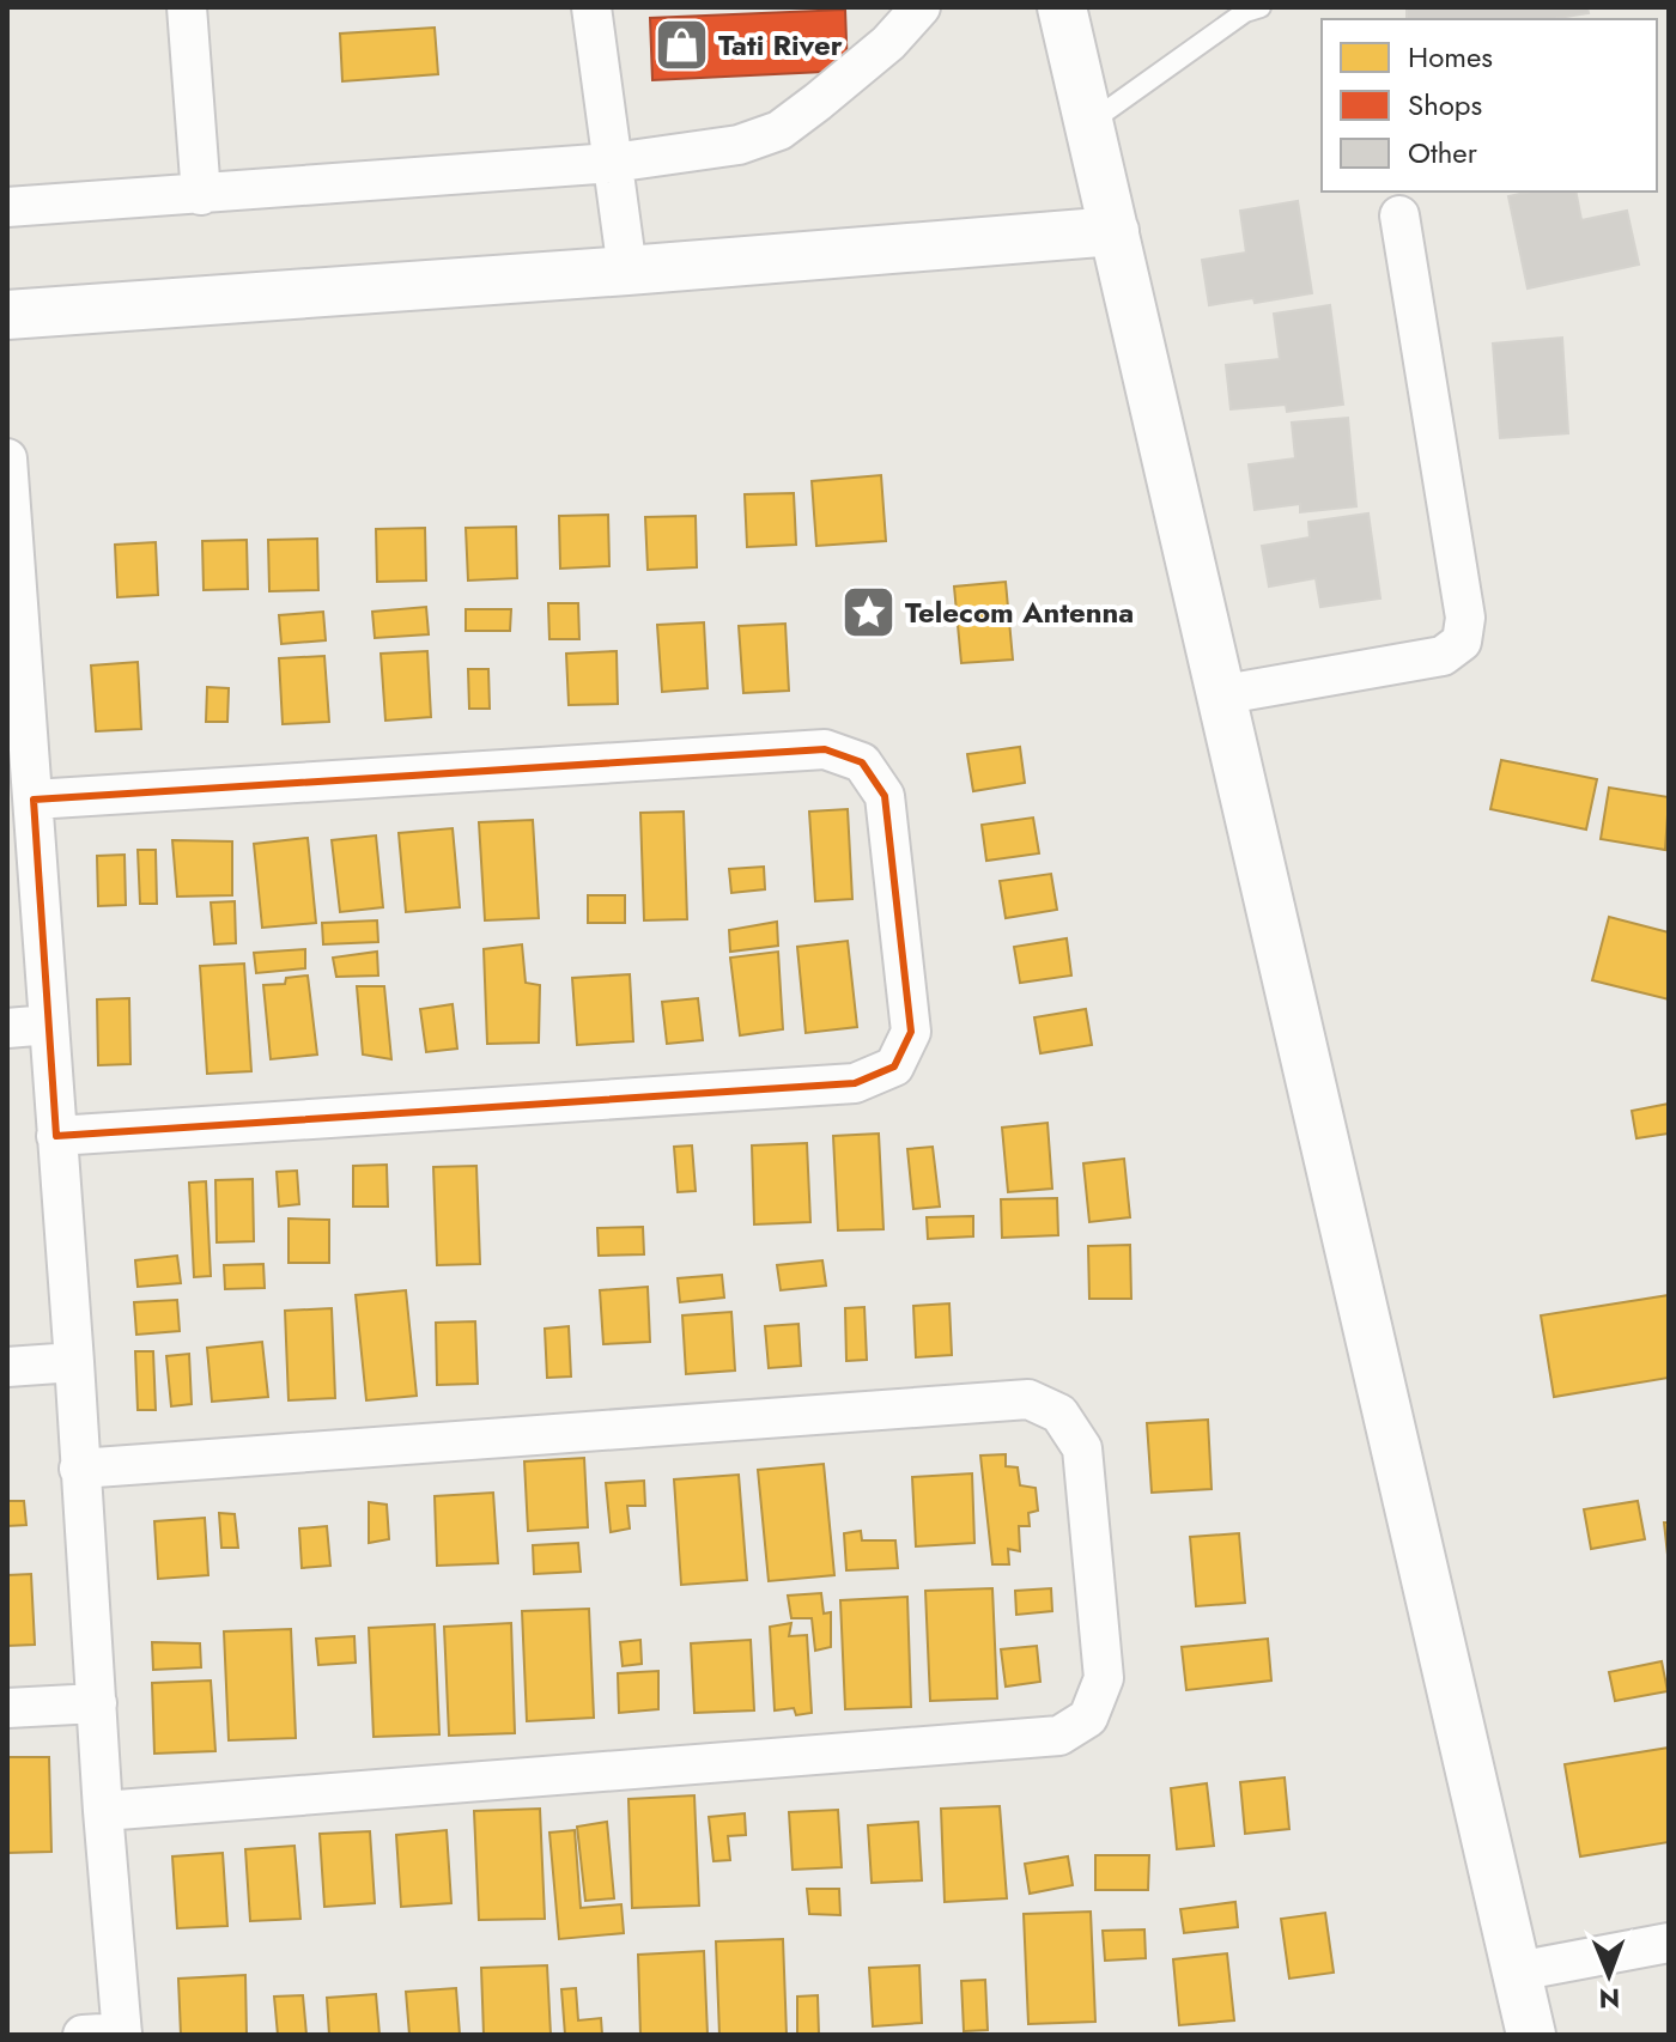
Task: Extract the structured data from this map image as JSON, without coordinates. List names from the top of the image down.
{
  "places": {
    "shop": ["Tati River"],
    "place": ["Telecom Antenna"]
  },
  "legend": ["Homes", "Shops", "Other"],
  "north": "bottom"
}
